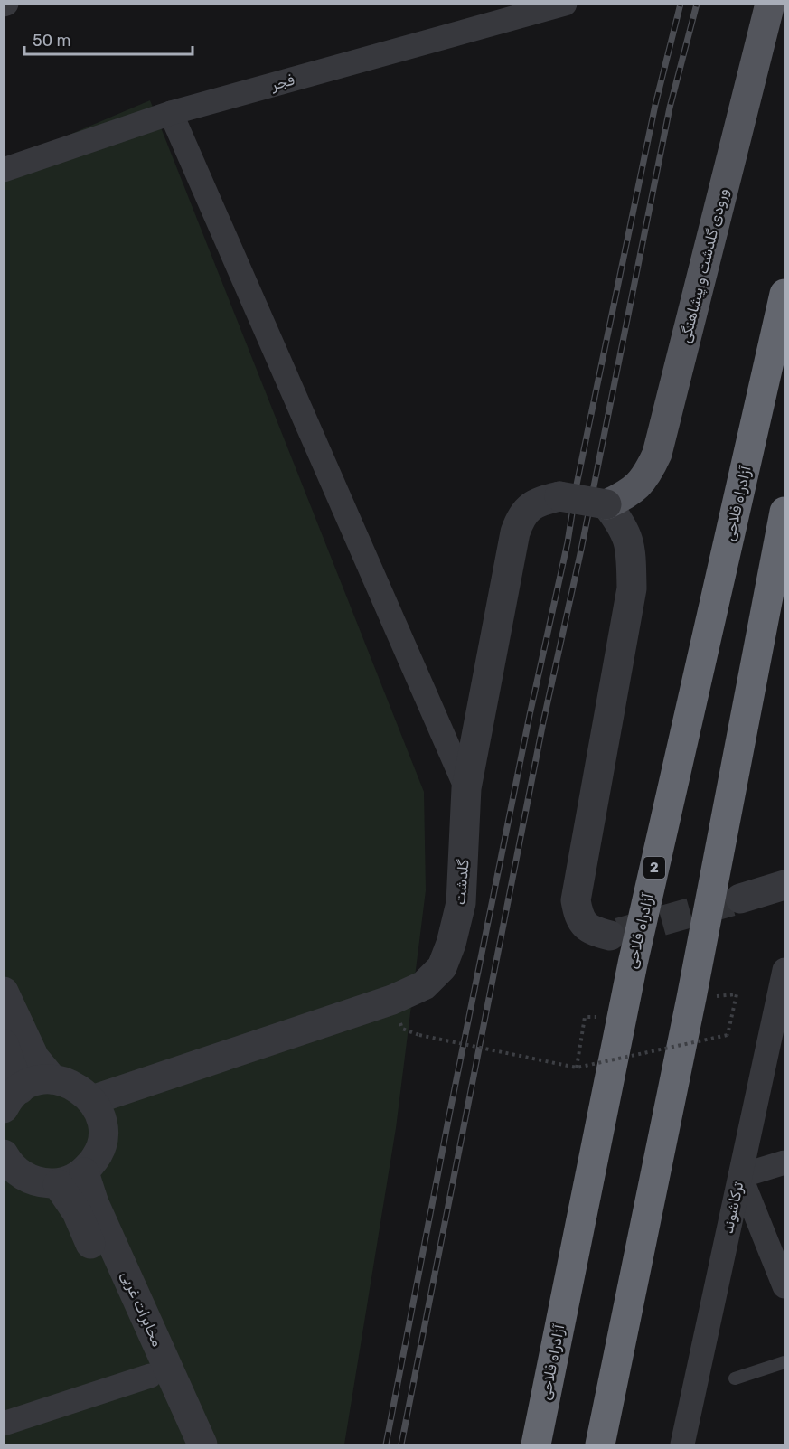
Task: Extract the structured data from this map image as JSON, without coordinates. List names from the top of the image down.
{
  "streets": {
    "highway": ["آزادراه فلاحی", "2"],
    "main road": ["ورودی گلدشت و پیشاهنگی"],
    "street": [
      "فجر",
      "گلدشت",
      "ترکاشوند",
      "مخابرات غربی"
    ]
  },
  "crossings": [
    ["ورودی گلدشت و پیشاهنگی", "گلدشت"]
  ],
  "scale_bar": "50 m"
}
